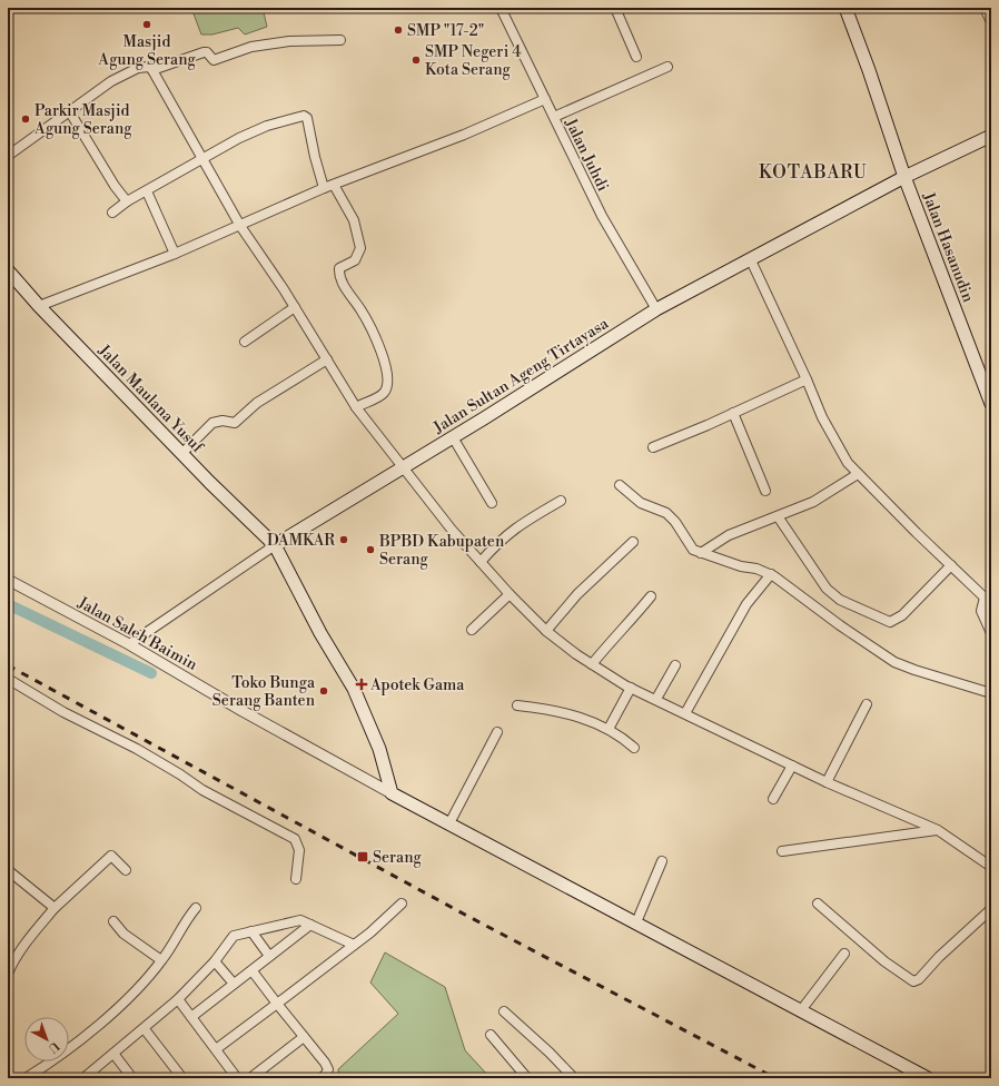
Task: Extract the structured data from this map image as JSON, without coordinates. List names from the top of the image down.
{
  "streets": {
    "main road": ["Jalan Hasanudin", "Jalan Sultan Ageng Tirtayasa", "Jalan Maulana Yusuf"],
    "street": ["Jalan Juhdi", "Jalan Saleh Baimin"]
  },
  "crossings": [
    ["Jalan Juhdi", "Jalan Sultan Ageng Tirtayasa"],
    ["Jalan Hasanudin", "Jalan Sultan Ageng Tirtayasa"],
    ["Jalan Sultan Ageng Tirtayasa", "Jalan Maulana Yusuf"],
    ["Jalan Maulana Yusuf", "Jalan Saleh Baimin"]
  ],
  "districts": ["KOTABARU"],
  "places": {
    "other": [
      "Masjid Agung Serang",
      "SMP \"17-2\"",
      "SMP Negeri 4 Kota Serang",
      "Parkir Masjid Agung Serang",
      "DAMKAR",
      "BPBD Kabupaten Serang",
      "Toko Bunga Serang Banten"
    ],
    "health": ["Apotek Gama"],
    "transit": ["Serang"]
  },
  "north": "bottom right"
}
